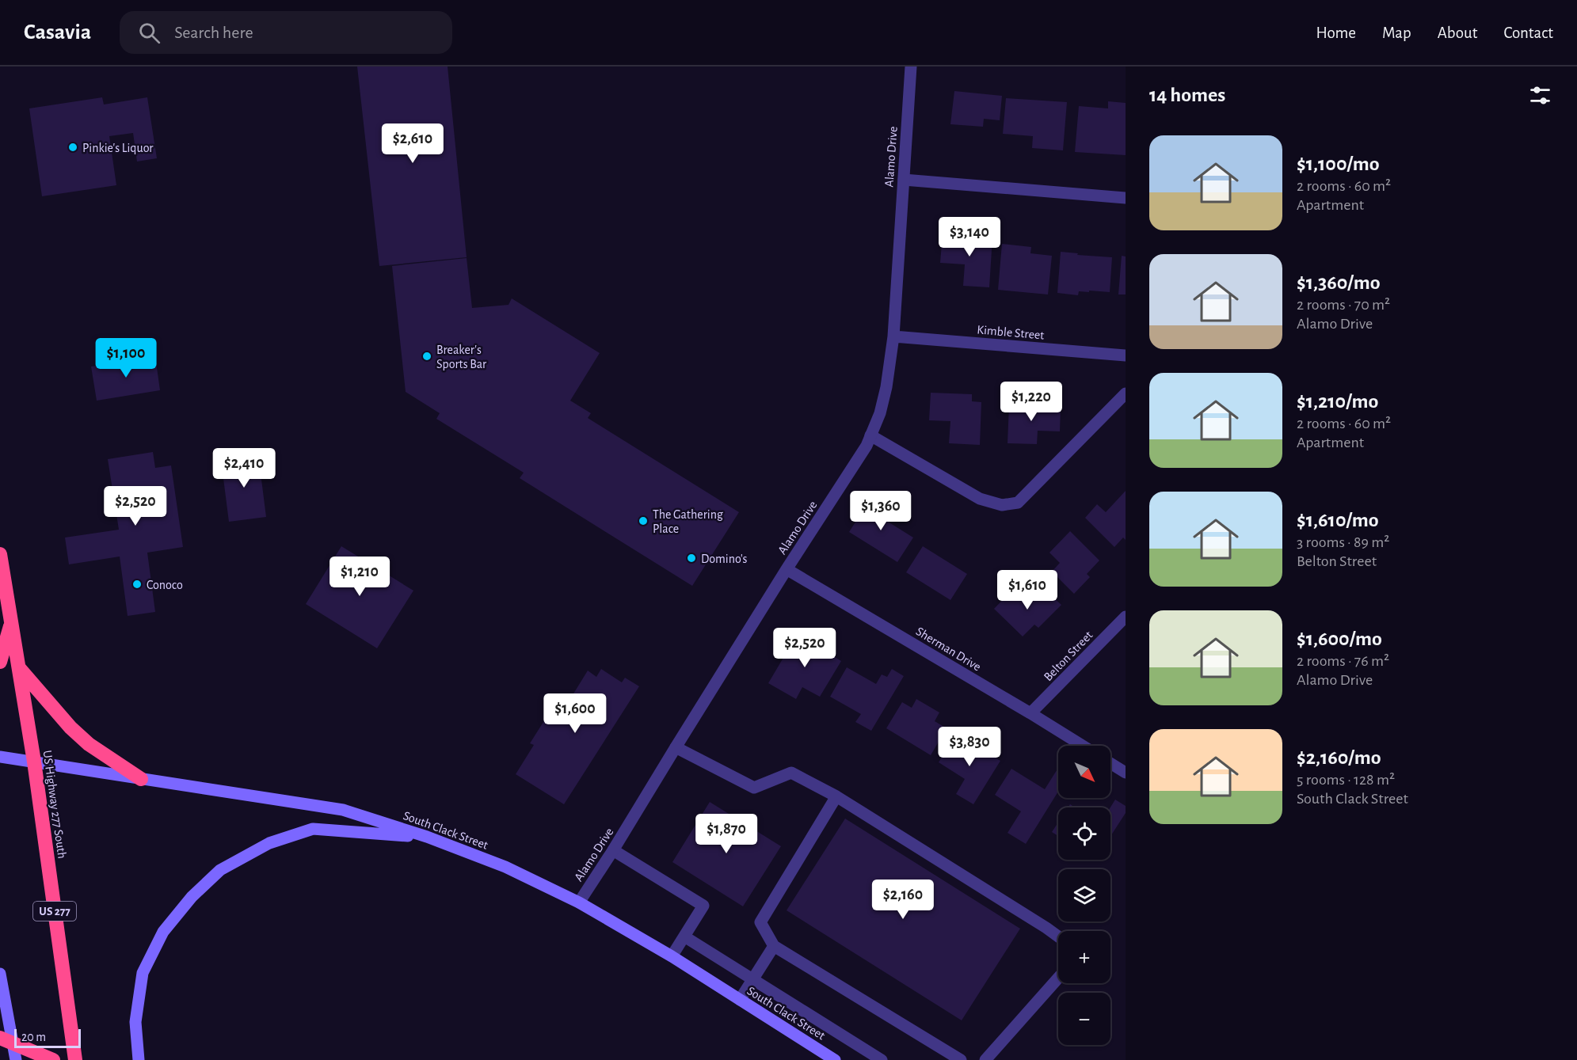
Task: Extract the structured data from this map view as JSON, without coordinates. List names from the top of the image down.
{
  "streets": {
    "highway": ["US Highway 277 South", "US 277"],
    "main road": ["South Clack Street"],
    "street": [
      "Alamo Drive",
      "Kimble Street",
      "Sherman Drive",
      "Belton Street"
    ]
  },
  "crossings": [
    ["Alamo Drive", "Kimble Street"],
    ["Alamo Drive", "Sherman Drive"],
    ["Alamo Drive", "South Clack Street"],
    ["Sherman Drive", "Belton Street"],
    ["US Highway 277 South", "South Clack Street"]
  ],
  "places": [
    "Pinkie's Liquor",
    "Breaker's Sports Bar",
    "The Gathering Place",
    "Domino's",
    "Conoco"
  ],
  "scale_bar": "20 m",
  "north": "bottom right",
  "page": {
    "header": "Casavia",
    "search": "Search here",
    "nav": [
      "Home",
      "Map",
      "About",
      "Contact"
    ],
    "heading": "14 homes",
    "price": [
      "$2,610",
      "$3,140",
      "$1,100",
      "$1,220",
      "$2,410",
      "$2,520",
      "$1,360",
      "$1,210",
      "$1,610",
      "$2,520",
      "$1,600",
      "$3,830",
      "$1,870",
      "$2,160"
    ],
    "list": [
      {
        "name": "$1,100/mo",
        "note": "2 rooms · 60 m² · Apartment"
      },
      {
        "name": "$1,360/mo",
        "note": "2 rooms · 70 m² · Alamo Drive"
      },
      {
        "name": "$1,210/mo",
        "note": "2 rooms · 60 m² · Apartment"
      },
      {
        "name": "$1,610/mo",
        "note": "3 rooms · 89 m² · Belton Street"
      },
      {
        "name": "$1,600/mo",
        "note": "2 rooms · 76 m² · Alamo Drive"
      },
      {
        "name": "$2,160/mo",
        "note": "5 rooms · 128 m² · South Clack Street"
      }
    ],
    "map_buttons": ["+", "−"],
    "scale": "20 m"
  }
}
